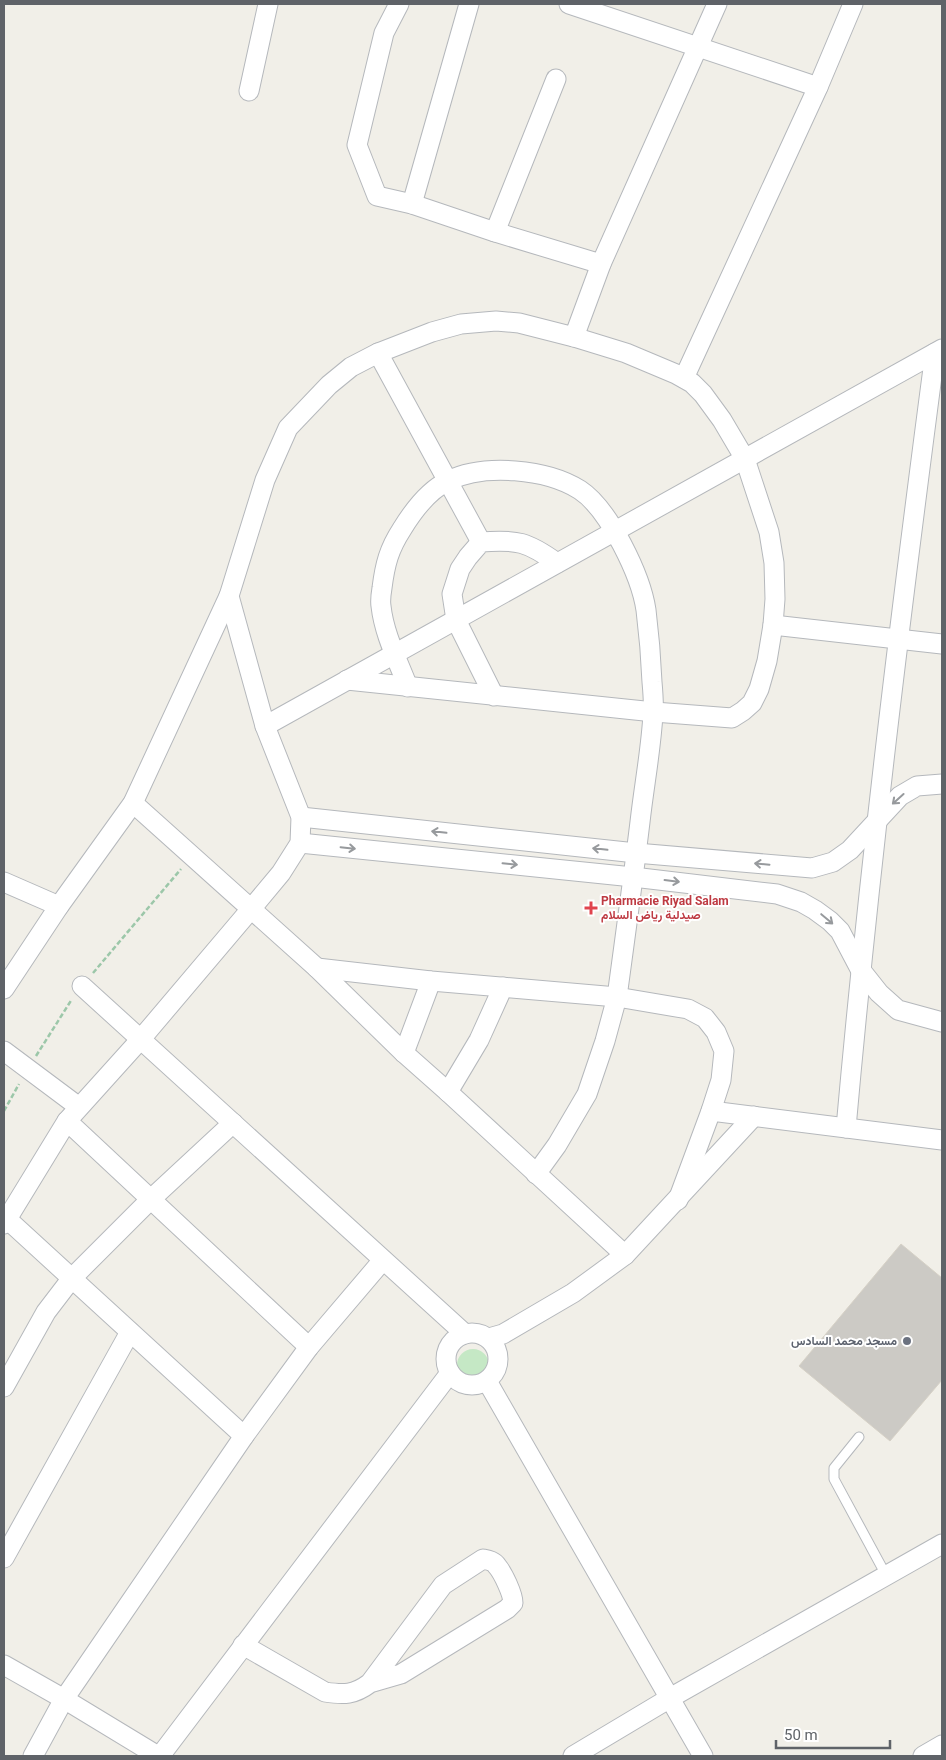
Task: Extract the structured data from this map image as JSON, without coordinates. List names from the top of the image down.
{
  "places": {
    "health": ["Pharmacie Riyad Salam صيدلية رياض السلام"],
    "other": ["مسجد محمد السادس"]
  },
  "scale_bar": "50 m"
}
